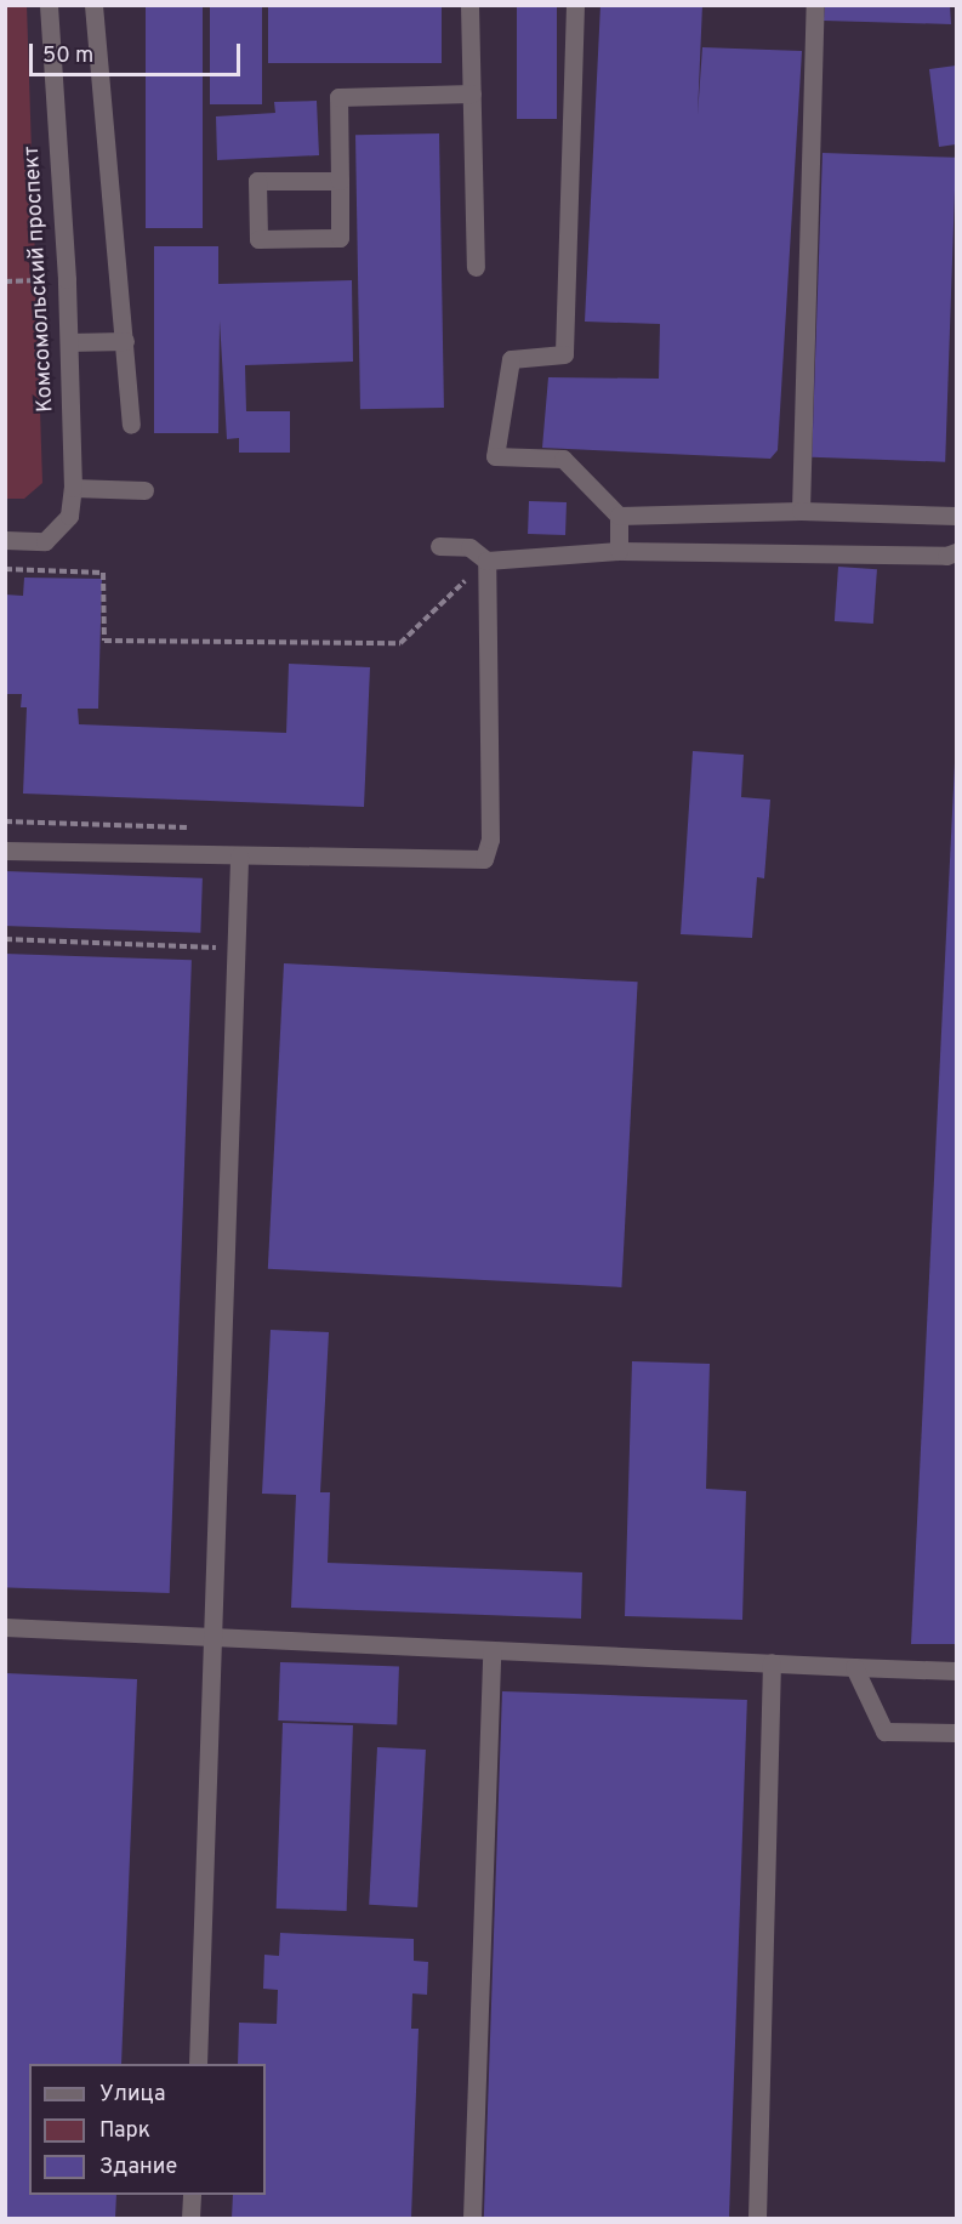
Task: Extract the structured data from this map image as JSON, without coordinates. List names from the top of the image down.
{
  "streets": {
    "lane": ["Комсомольский проспект"]
  },
  "legend": ["Улица", "Парк", "Здание"],
  "scale_bar": "50 m"
}
